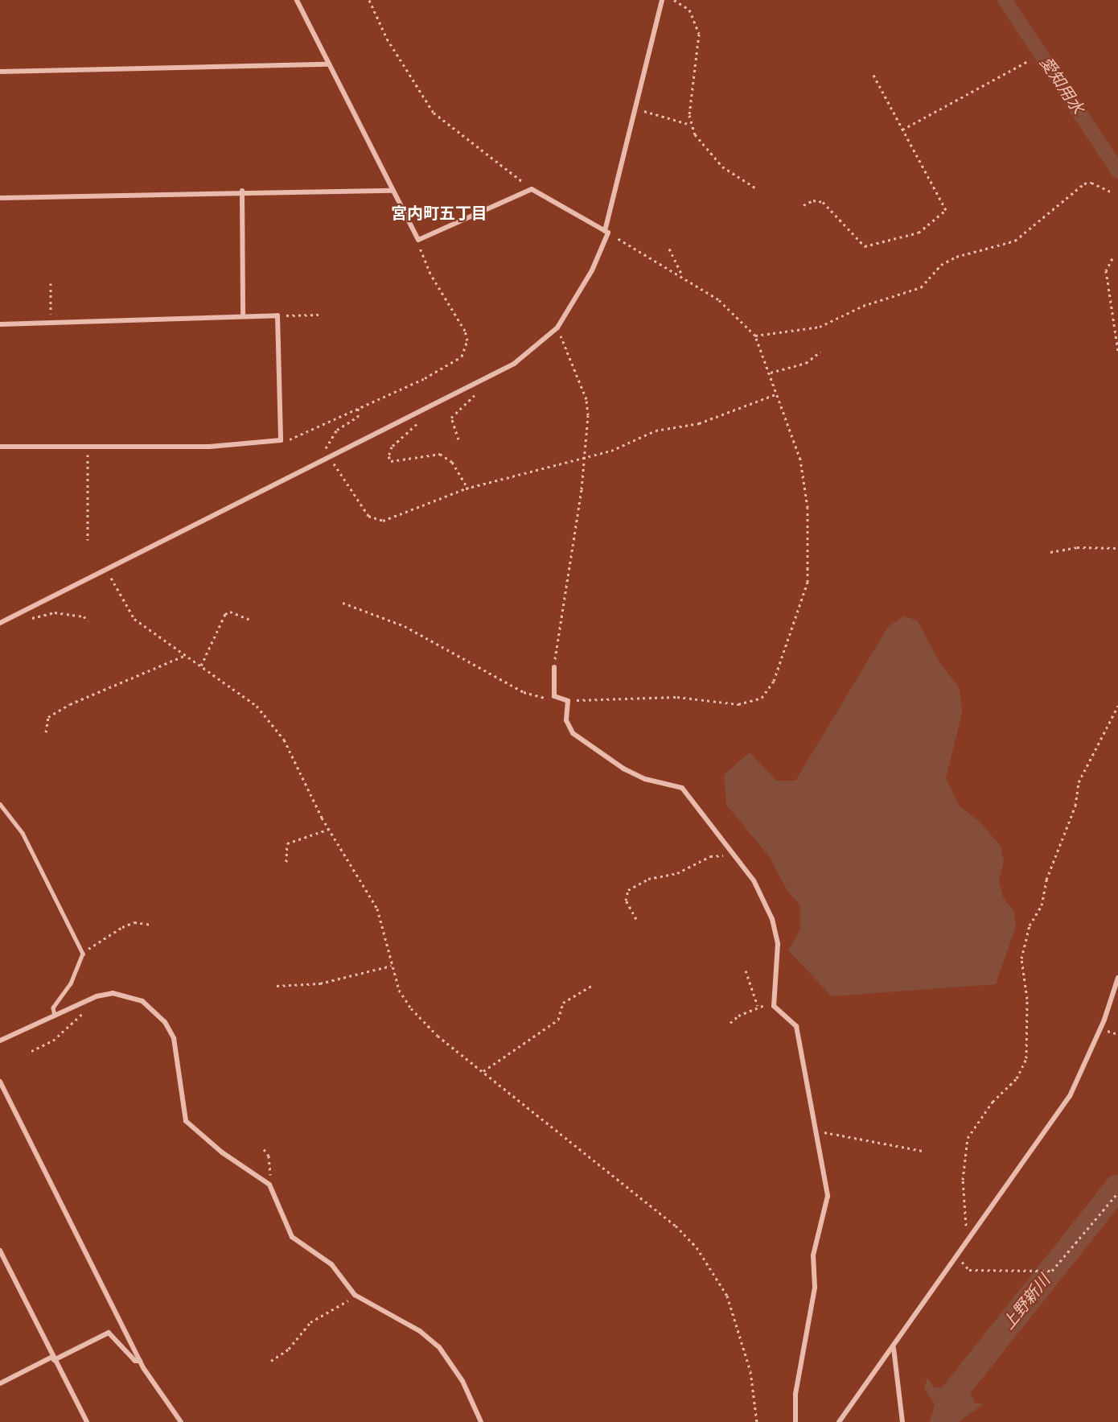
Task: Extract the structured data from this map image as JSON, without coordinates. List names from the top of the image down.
{
  "districts": ["宮内町五丁目"],
  "water": ["愛知用水", "上野新川"]
}
